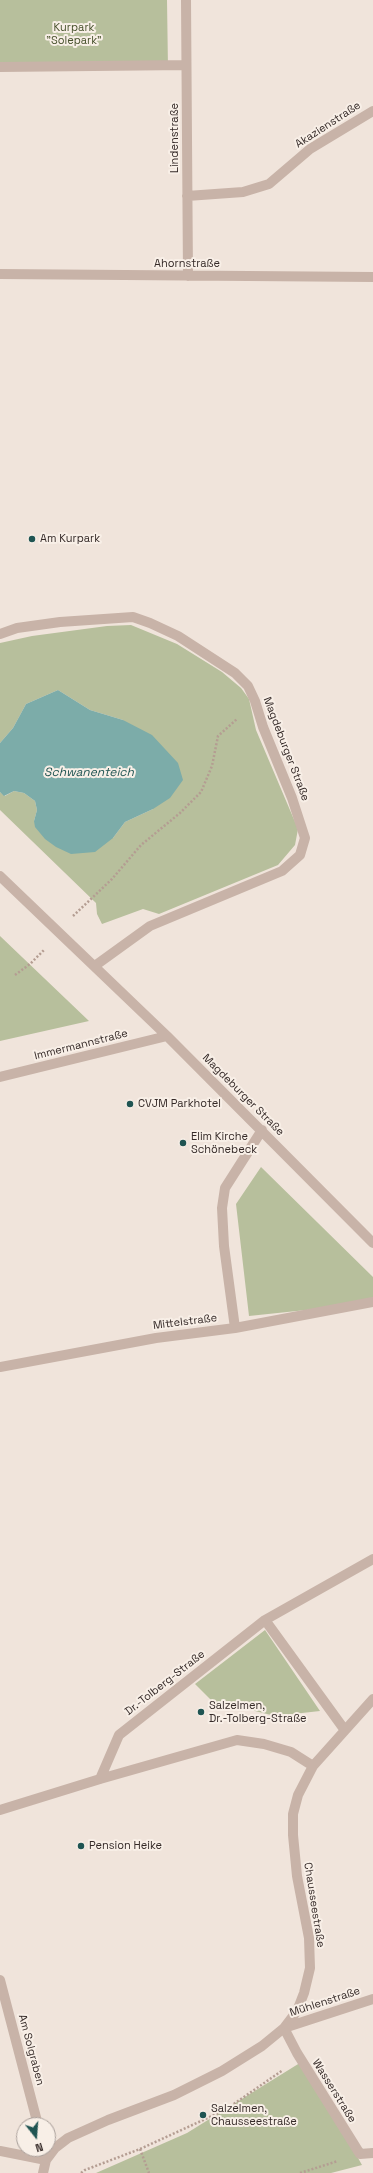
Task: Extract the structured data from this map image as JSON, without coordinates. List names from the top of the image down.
{
  "streets": {
    "street": [
      "Akazienstraße",
      "Lindenstraße",
      "Ahornstraße",
      "Magdeburger Straße",
      "Immermannstraße",
      "Mittelstraße",
      "Dr.-Tolberg-Straße",
      "Chausseestraße",
      "Mühlenstraße",
      "Am Solgraben",
      "Wasserstraße"
    ]
  },
  "crossings": [
    ["Akazienstraße", "Lindenstraße"],
    ["Lindenstraße", "Ahornstraße"],
    ["Magdeburger Straße", "Immermannstraße"],
    ["Chausseestraße", "Mühlenstraße"],
    ["Chausseestraße", "Wasserstraße"],
    ["Mühlenstraße", "Wasserstraße"]
  ],
  "water": ["Schwanenteich"],
  "parks": ["Kurpark \"Solepark\""],
  "places": [
    "Am Kurpark",
    "CVJM Parkhotel",
    "Elim Kirche Schönebeck",
    "Salzelmen, Dr.-Tolberg-Straße",
    "Pension Heike",
    "Salzelmen, Chausseestraße"
  ],
  "north": "bottom"
}
